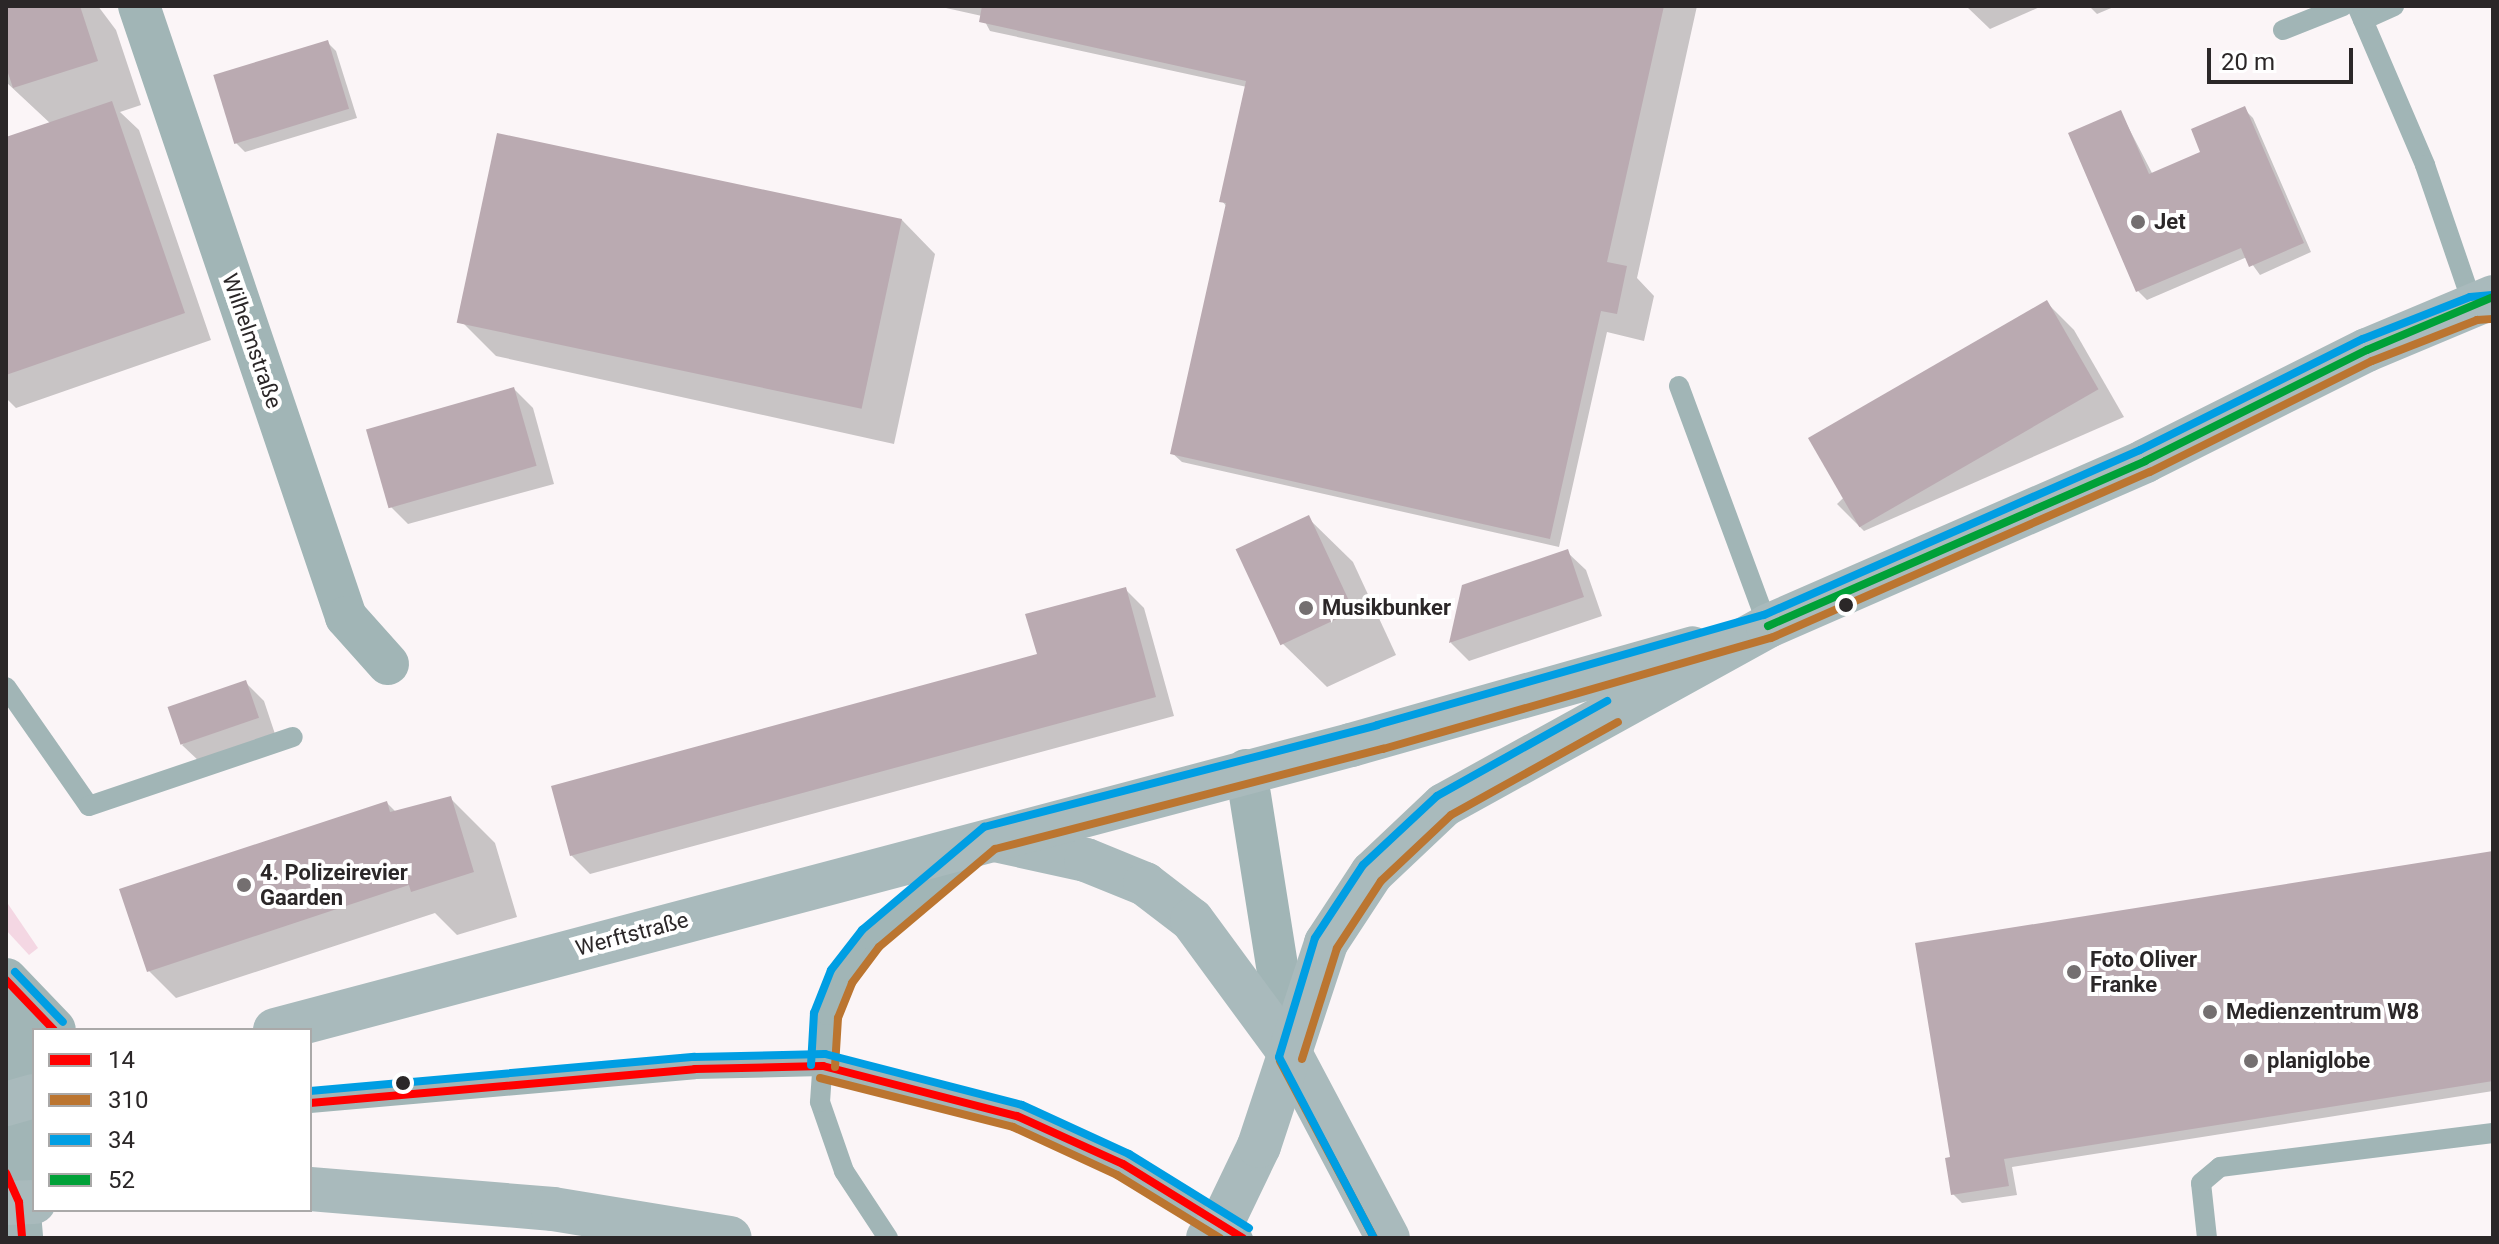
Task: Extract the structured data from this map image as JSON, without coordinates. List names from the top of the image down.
{
  "streets": {
    "main road": ["Werftstraße"],
    "street": ["Wilhelmstraße"]
  },
  "places": [
    "Jet",
    "Musikbunker",
    "4. Polizeirevier Gaarden",
    "Foto Oliver Franke",
    "Medienzentrum W8",
    "planiglobe"
  ],
  "lines": [
    "transit line 34",
    "transit line 52",
    "transit line 310",
    "transit line 14"
  ],
  "legend": [
    "14",
    "310",
    "34",
    "52"
  ],
  "scale_bar": "20 m"
}
